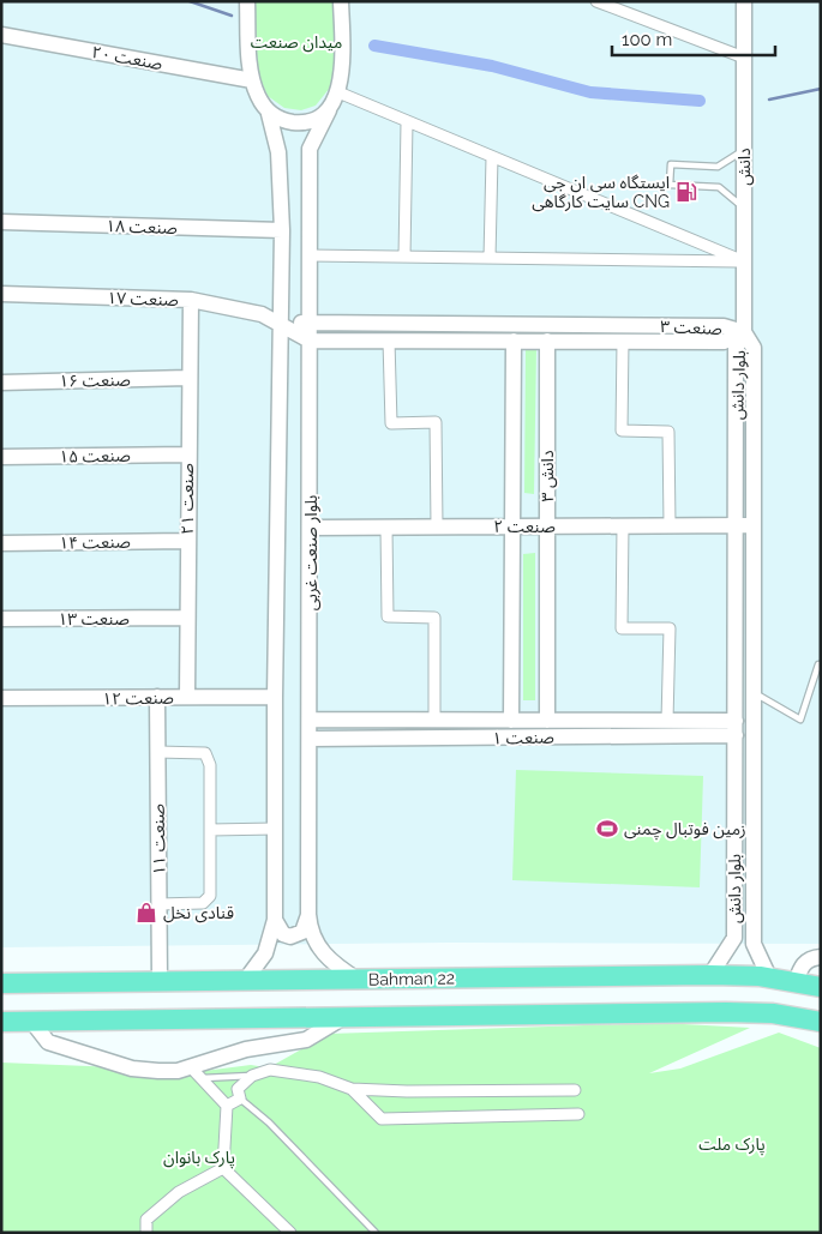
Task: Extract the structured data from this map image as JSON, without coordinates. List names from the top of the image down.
{
  "streets": {
    "highway": ["Bahman 22"],
    "street": [
      "صنعت ۲۰",
      "دانش",
      "صنعت ۱۸",
      "صنعت ۱۷",
      "صنعت ۳",
      "صنعت ۱۶",
      "بلوار دانش",
      "صنعت ۱۵",
      "دانش ۳",
      "صنعت ۲۱",
      "صنعت ۲",
      "صنعت ۱۴",
      "بلوار صنعت غربی",
      "صنعت ۱۳",
      "صنعت ۱۲",
      "صنعت ۱",
      "صنعت ۱۱"
    ]
  },
  "crossings": [
    ["دانش", "صنعت ۳"],
    ["دانش", "بلوار دانش"],
    ["صنعت ۱۸", "بلوار صنعت غربی"],
    ["صنعت ۱۷", "صنعت ۳"],
    ["صنعت ۱۷", "صنعت ۲۱"],
    ["صنعت ۱۷", "بلوار صنعت غربی"],
    ["صنعت ۳", "بلوار دانش"],
    ["صنعت ۳", "دانش ۳"],
    ["صنعت ۳", "بلوار صنعت غربی"],
    ["صنعت ۱۶", "صنعت ۲۱"],
    ["بلوار دانش", "صنعت ۲"],
    ["بلوار دانش", "صنعت ۱"],
    ["بلوار دانش", "Bahman 22"],
    ["صنعت ۱۵", "صنعت ۲۱"],
    ["دانش ۳", "صنعت ۲"],
    ["دانش ۳", "صنعت ۱"],
    ["صنعت ۲۱", "صنعت ۱۴"],
    ["صنعت ۲۱", "صنعت ۱۳"],
    ["صنعت ۲۱", "صنعت ۱۲"],
    ["صنعت ۲", "بلوار صنعت غربی"],
    ["بلوار صنعت غربی", "صنعت ۱۲"],
    ["بلوار صنعت غربی", "صنعت ۱"],
    ["بلوار صنعت غربی", "Bahman 22"],
    ["صنعت ۱۲", "صنعت ۱۱"],
    ["صنعت ۱۱", "Bahman 22"]
  ],
  "parks": ["میدان صنعت", "پارک ملت", "پارک بانوان"],
  "places": {
    "fuel station": ["ایستگاه سی ان جی سایت کارگاهی CNG"],
    "sports": ["زمین فوتبال چمنی"],
    "shop": ["قنادی نخل"]
  },
  "scale_bar": "100 m"
}
